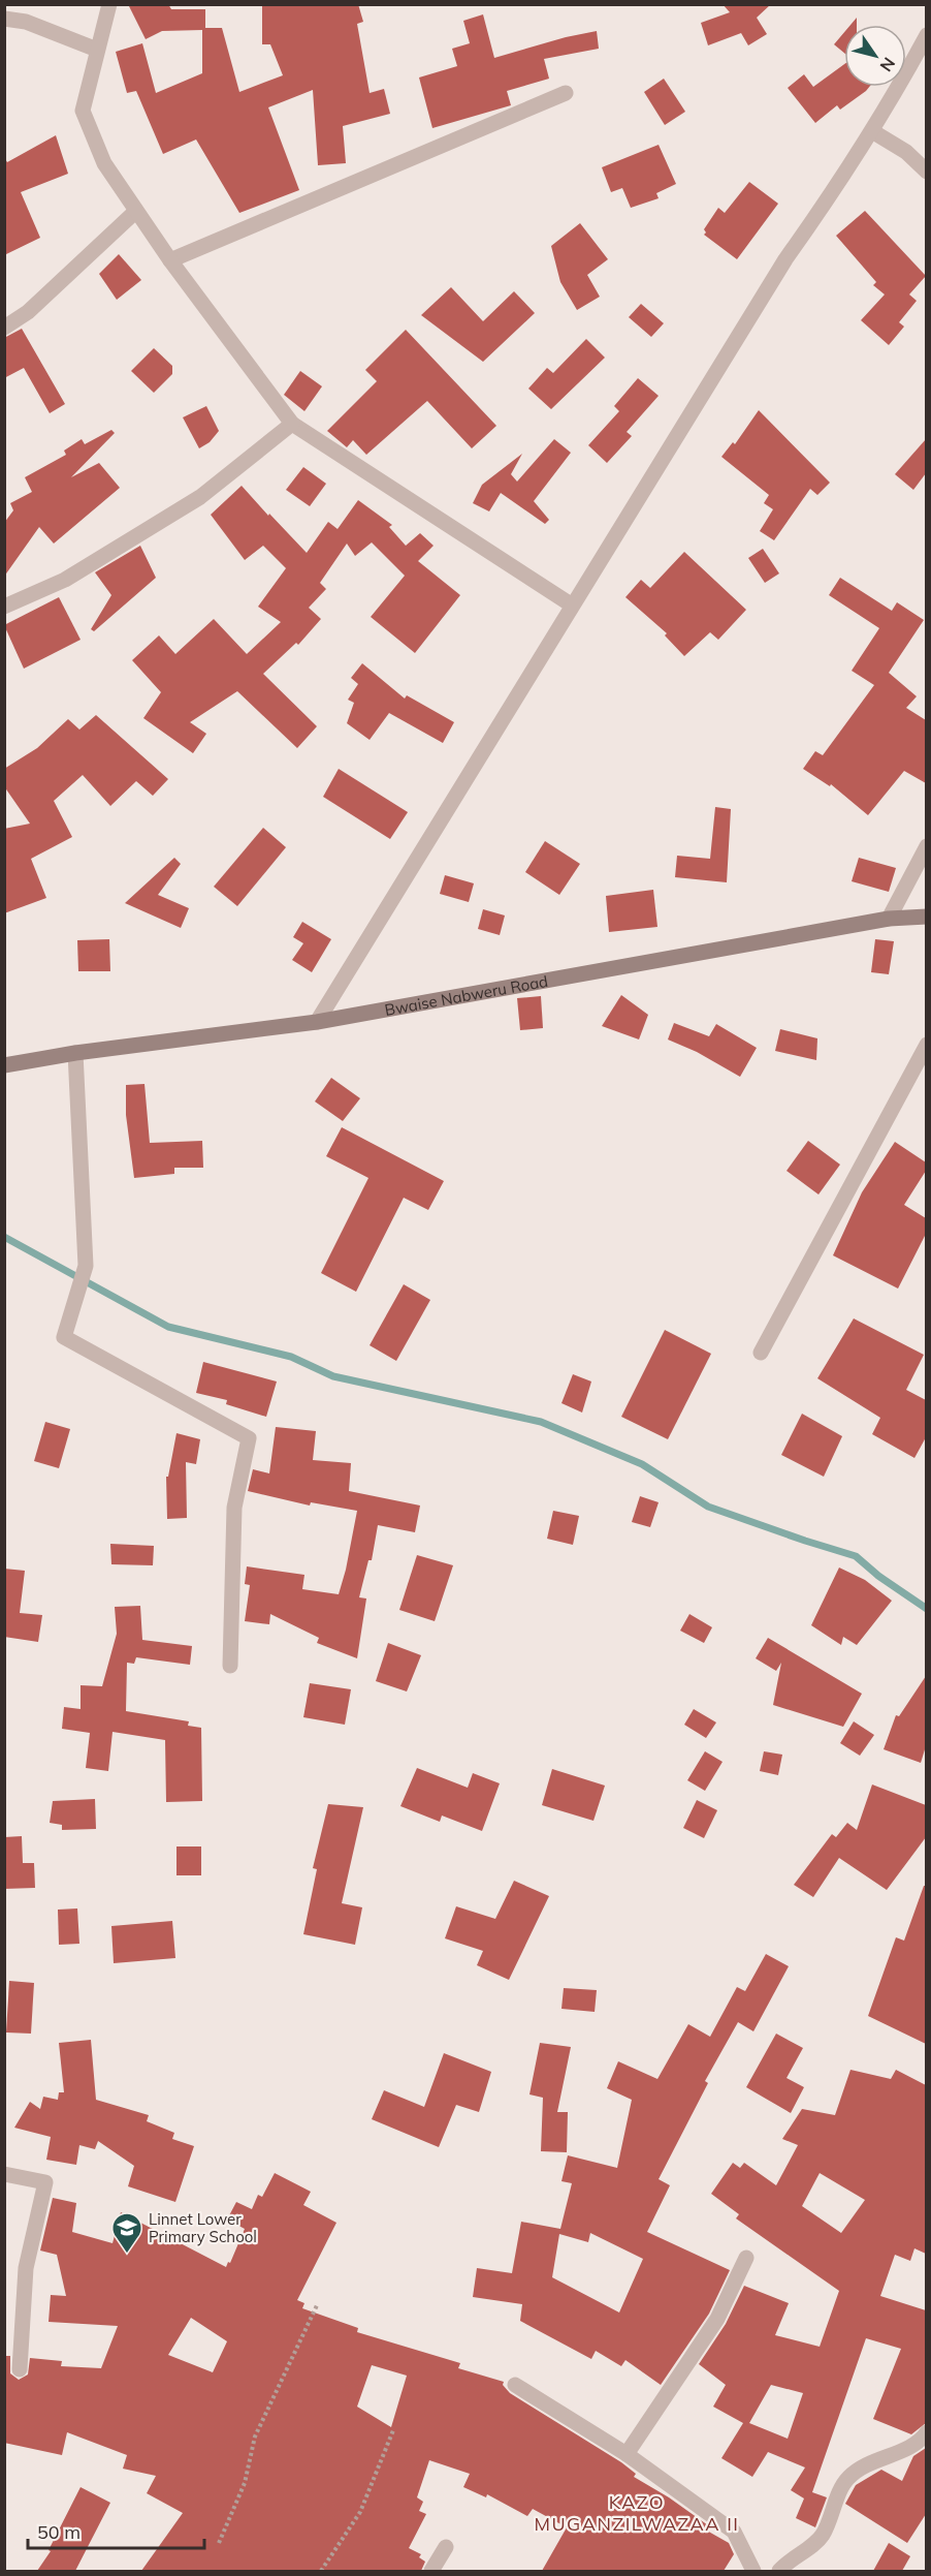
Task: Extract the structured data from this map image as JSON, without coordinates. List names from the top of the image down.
{
  "streets": {
    "main road": ["Bwaise Nabweru Road"]
  },
  "districts": ["KAZO MUGANZILWAZAA II"],
  "places": {
    "school or university": ["Linnet Lower Primary School"]
  },
  "scale_bar": "50 m",
  "north": "bottom right"
}
